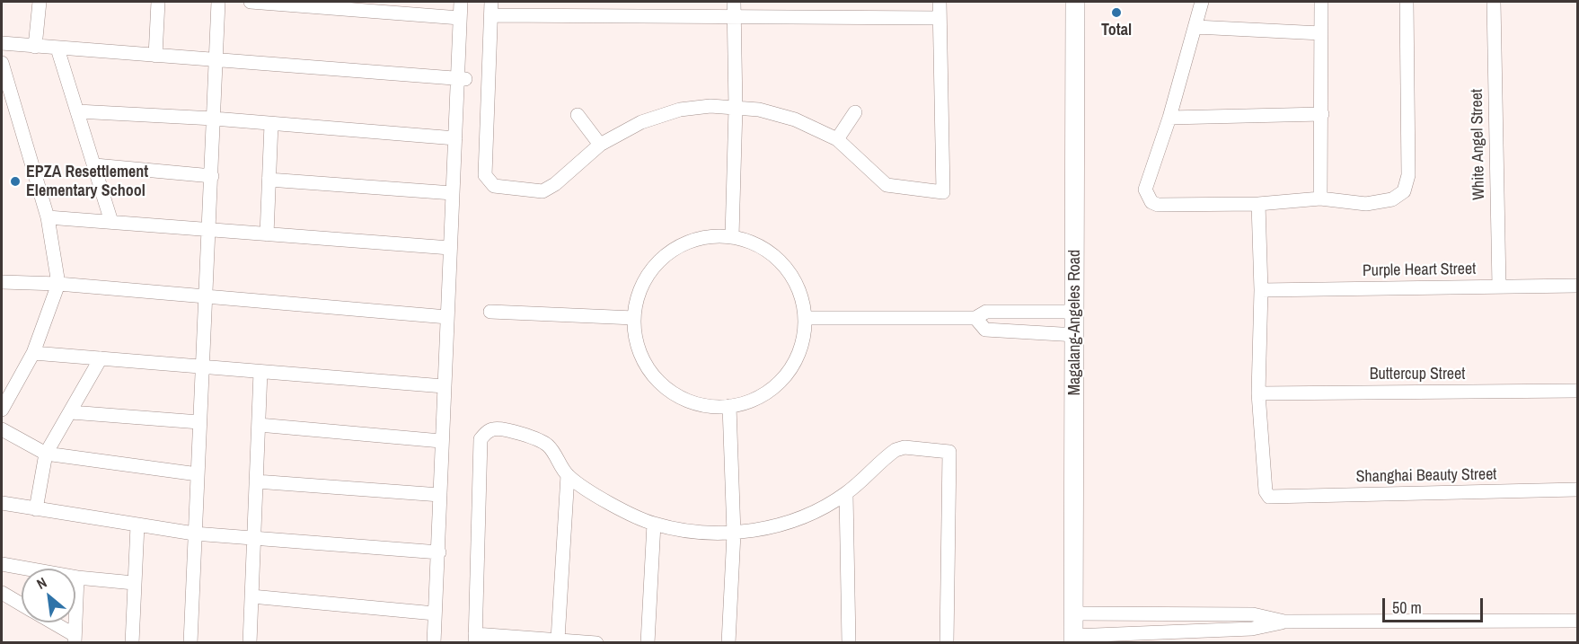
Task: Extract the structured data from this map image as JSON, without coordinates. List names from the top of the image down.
{
  "streets": {
    "main road": ["Magalang-Angeles Road"],
    "street": [
      "White Angel Street",
      "Purple Heart Street",
      "Buttercup Street",
      "Shanghai Beauty Street"
    ]
  },
  "crossings": [
    ["White Angel Street", "Purple Heart Street"],
    ["Buttercup Street", "Shanghai Beauty Street"]
  ],
  "places": ["Total", "EPZA Resettlement Elementary School"],
  "scale_bar": "50 m",
  "north": "top left"
}
